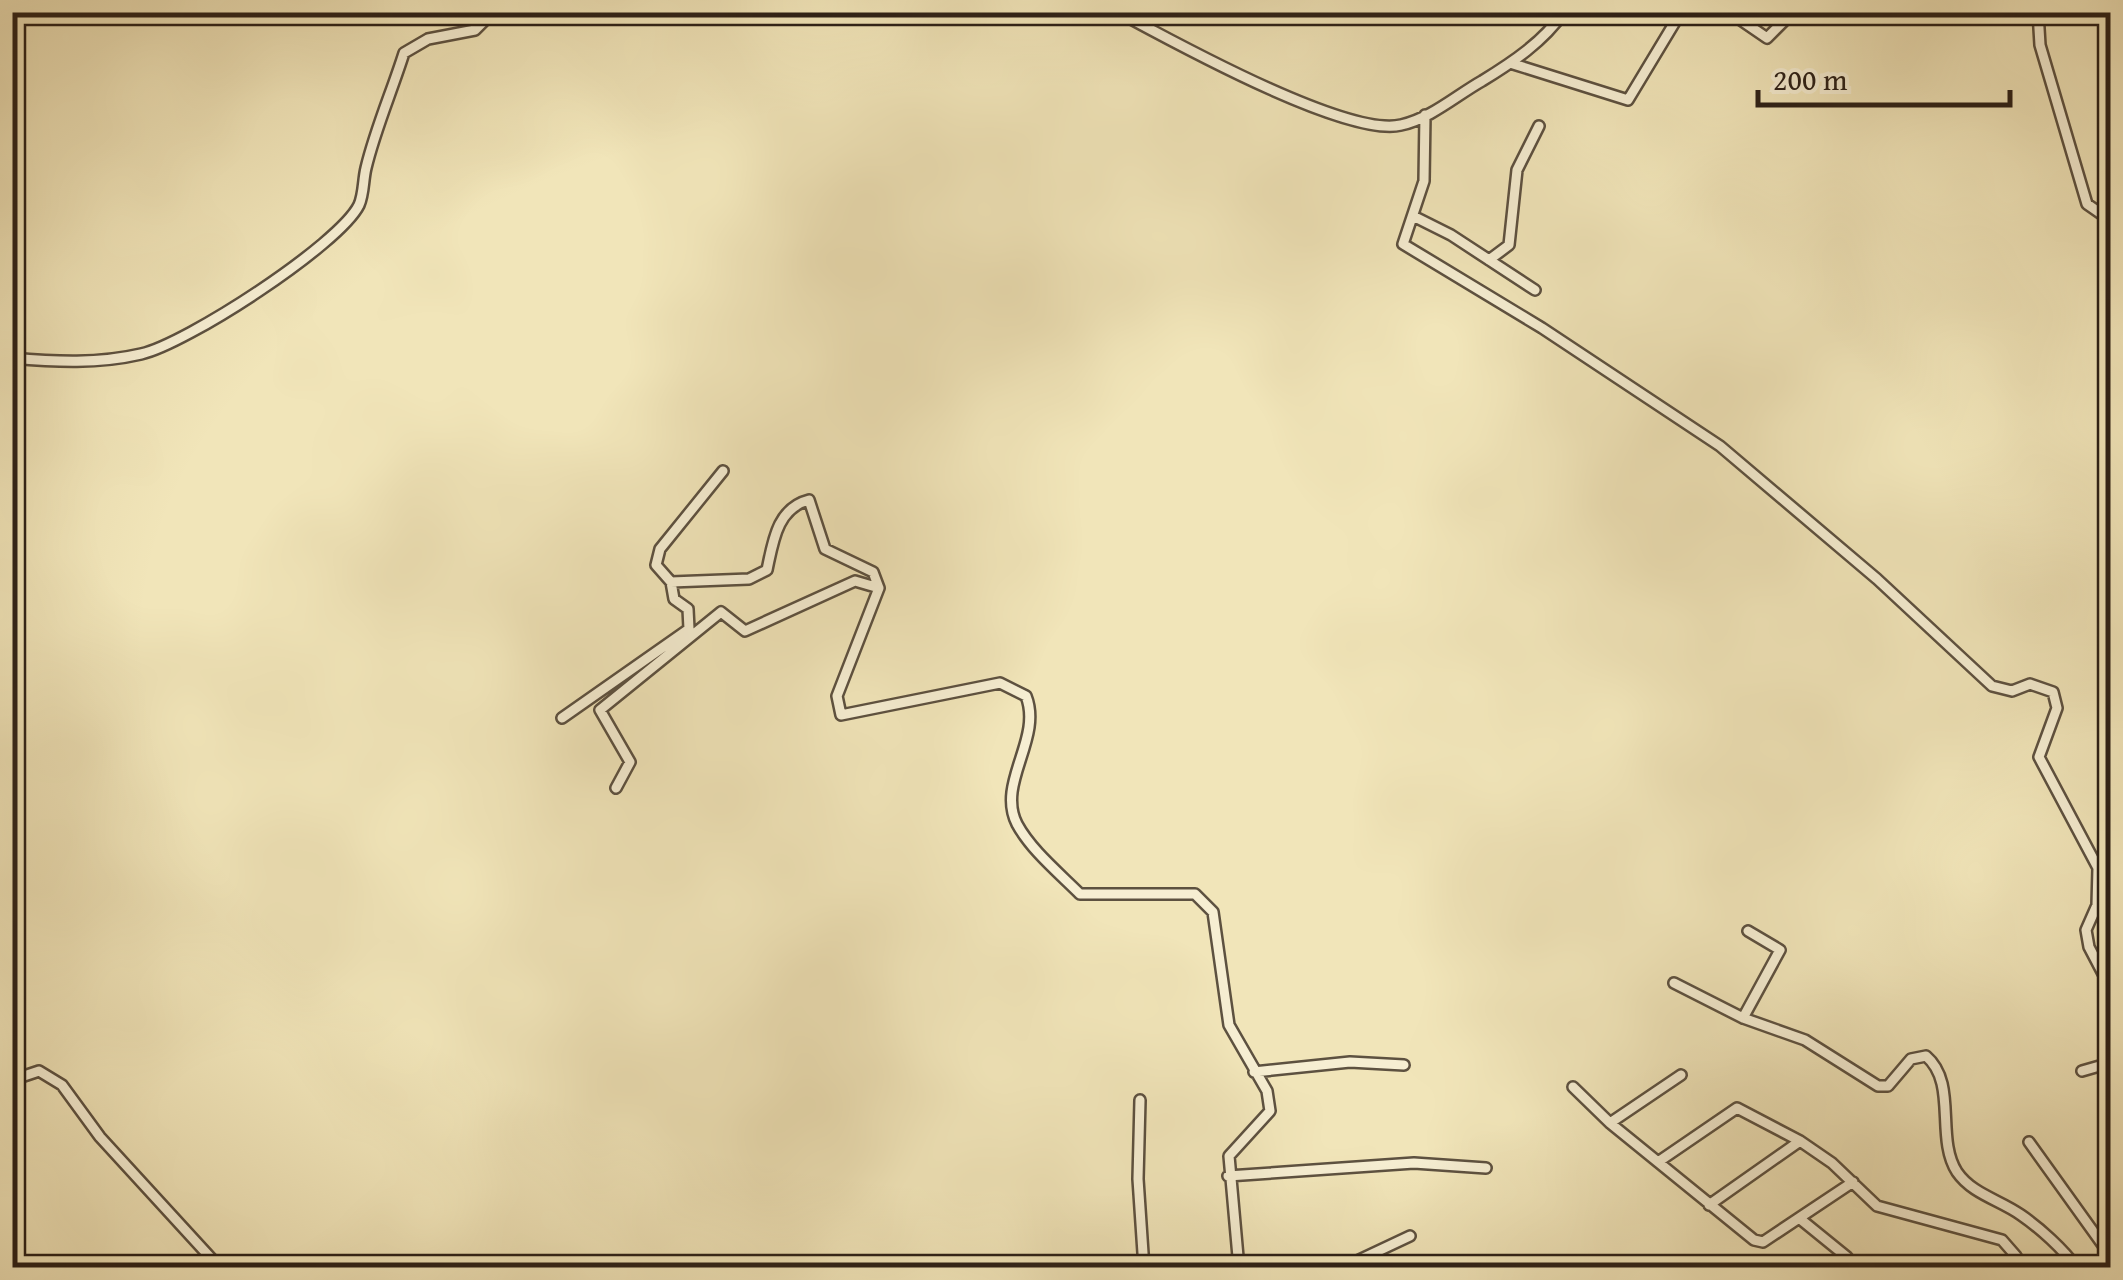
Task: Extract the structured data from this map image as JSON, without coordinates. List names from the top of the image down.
{
  "scale_bar": "200 m"
}
